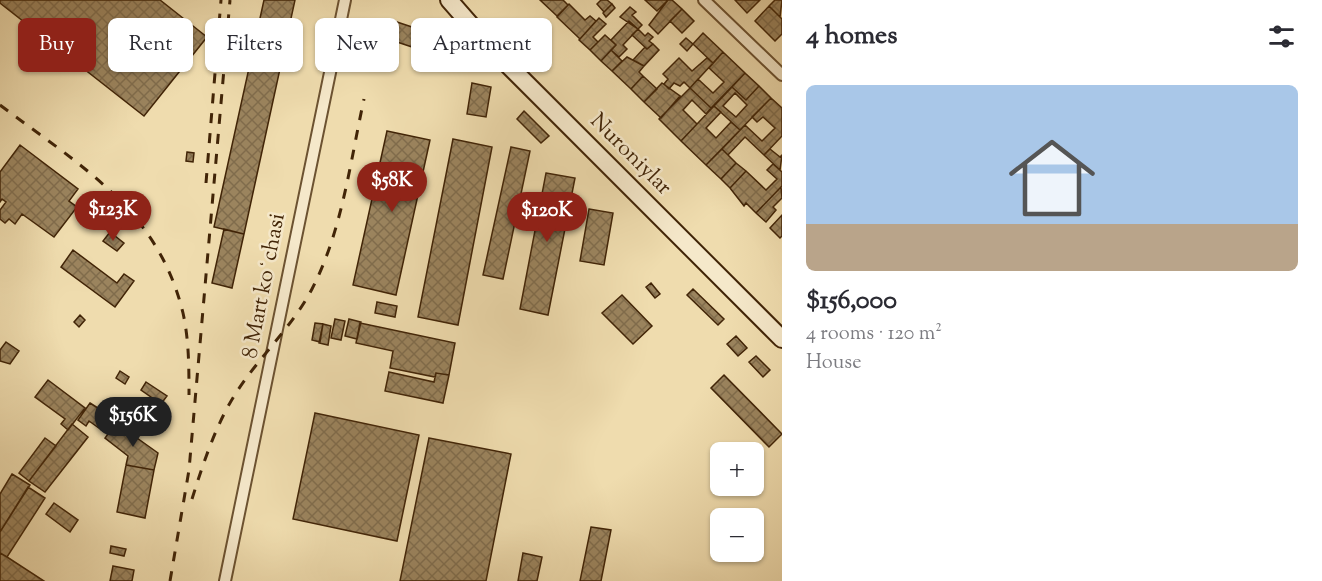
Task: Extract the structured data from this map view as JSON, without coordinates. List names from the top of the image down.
{
  "streets": {
    "main road": ["Nuroniylar"],
    "street": ["8 Mart koʻchasi"]
  },
  "page": {
    "heading": "4 homes",
    "chip": [
      "Buy",
      "Rent",
      "Filters",
      "New",
      "Apartment"
    ],
    "list": [
      {
        "name": "$156,000",
        "note": "4 rooms · 120 m² · House"
      }
    ],
    "price": [
      "$58K",
      "$123K",
      "$120K",
      "$156K"
    ],
    "map_buttons": ["+", "−"]
  }
}
